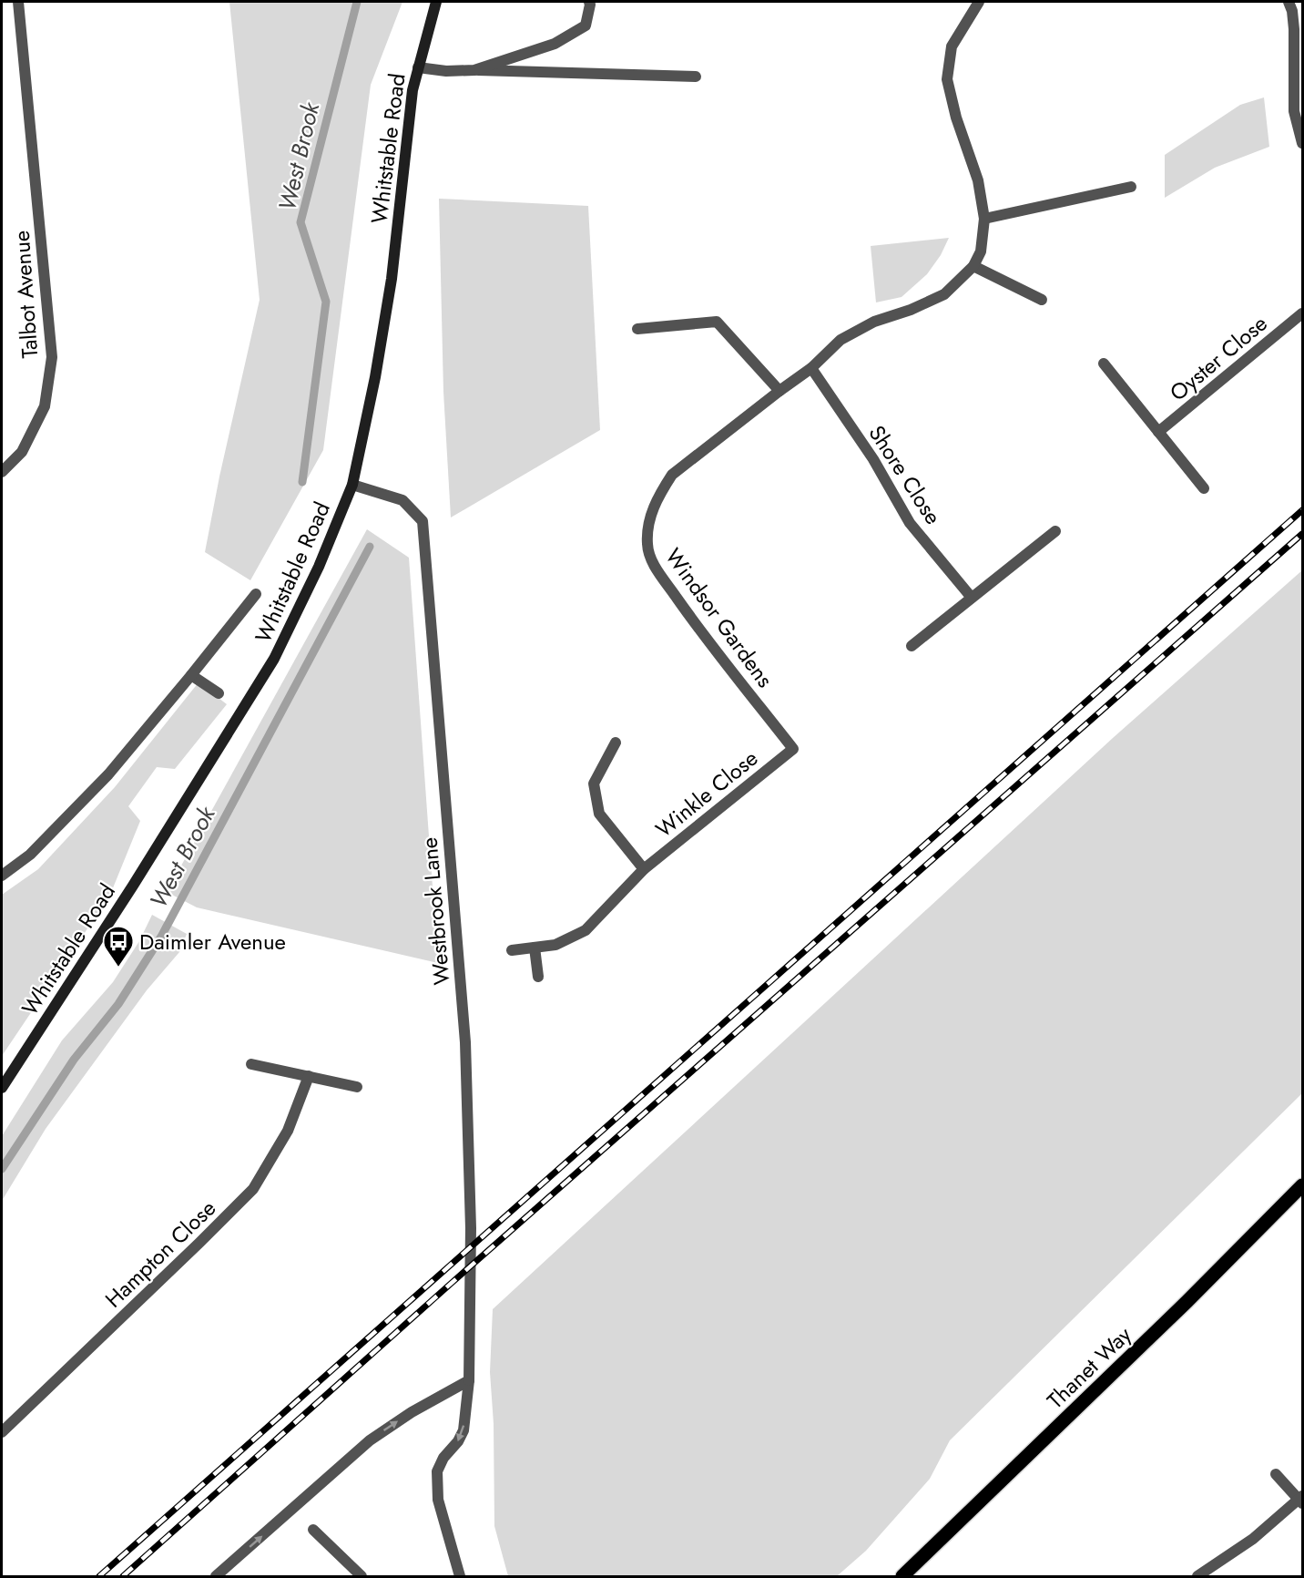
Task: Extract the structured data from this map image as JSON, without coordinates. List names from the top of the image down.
{
  "streets": {
    "main road": ["Whitstable Road", "Thanet Way"],
    "street": [
      "Talbot Avenue",
      "Oyster Close",
      "Shore Close",
      "Windsor Gardens",
      "Winkle Close",
      "Westbrook Lane",
      "Hampton Close"
    ]
  },
  "crossings": [
    ["Whitstable Road", "Westbrook Lane"],
    ["Shore Close", "Windsor Gardens"],
    ["Windsor Gardens", "Winkle Close"]
  ],
  "water": ["West Brook"],
  "places": {
    "bus stop": ["Daimler Avenue"]
  }
}
